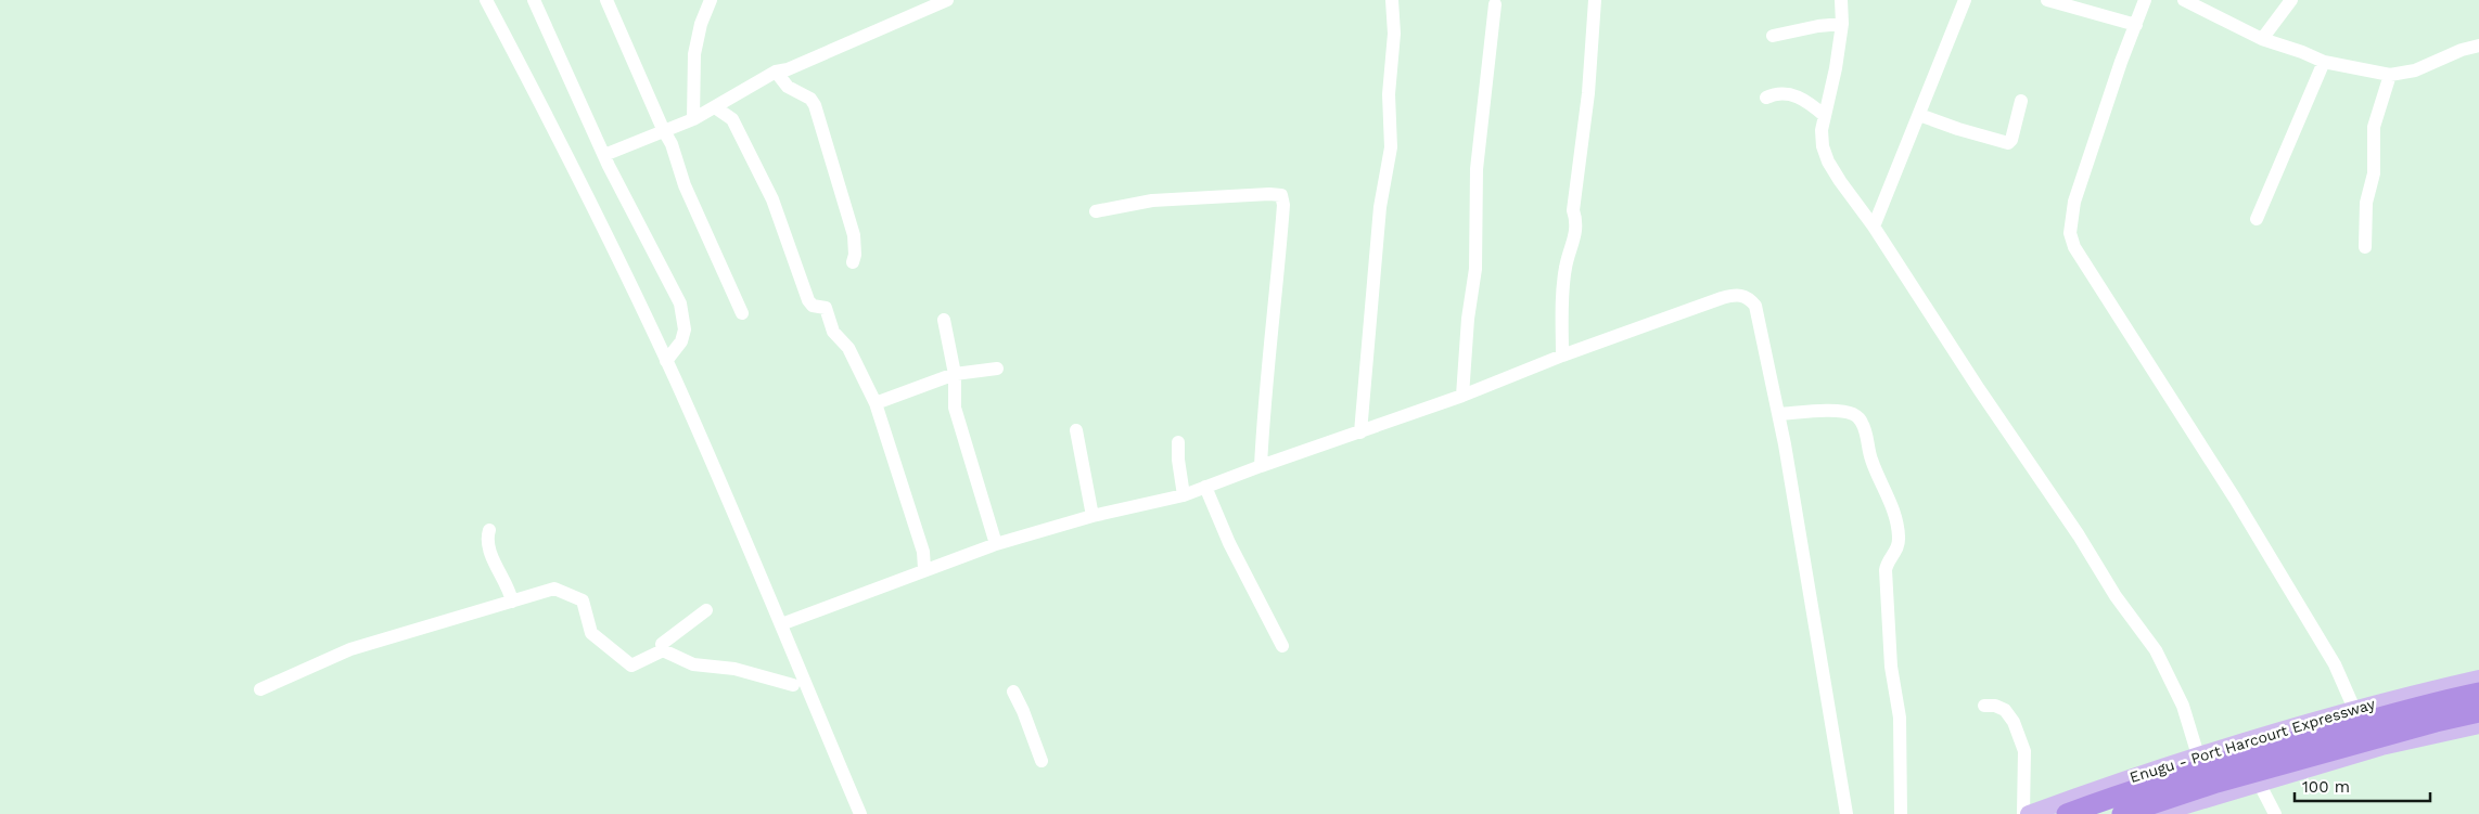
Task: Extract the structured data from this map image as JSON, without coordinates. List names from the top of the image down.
{
  "streets": {
    "highway": ["Enugu - Port Harcourt Expressway"]
  },
  "scale_bar": "100 m"
}
